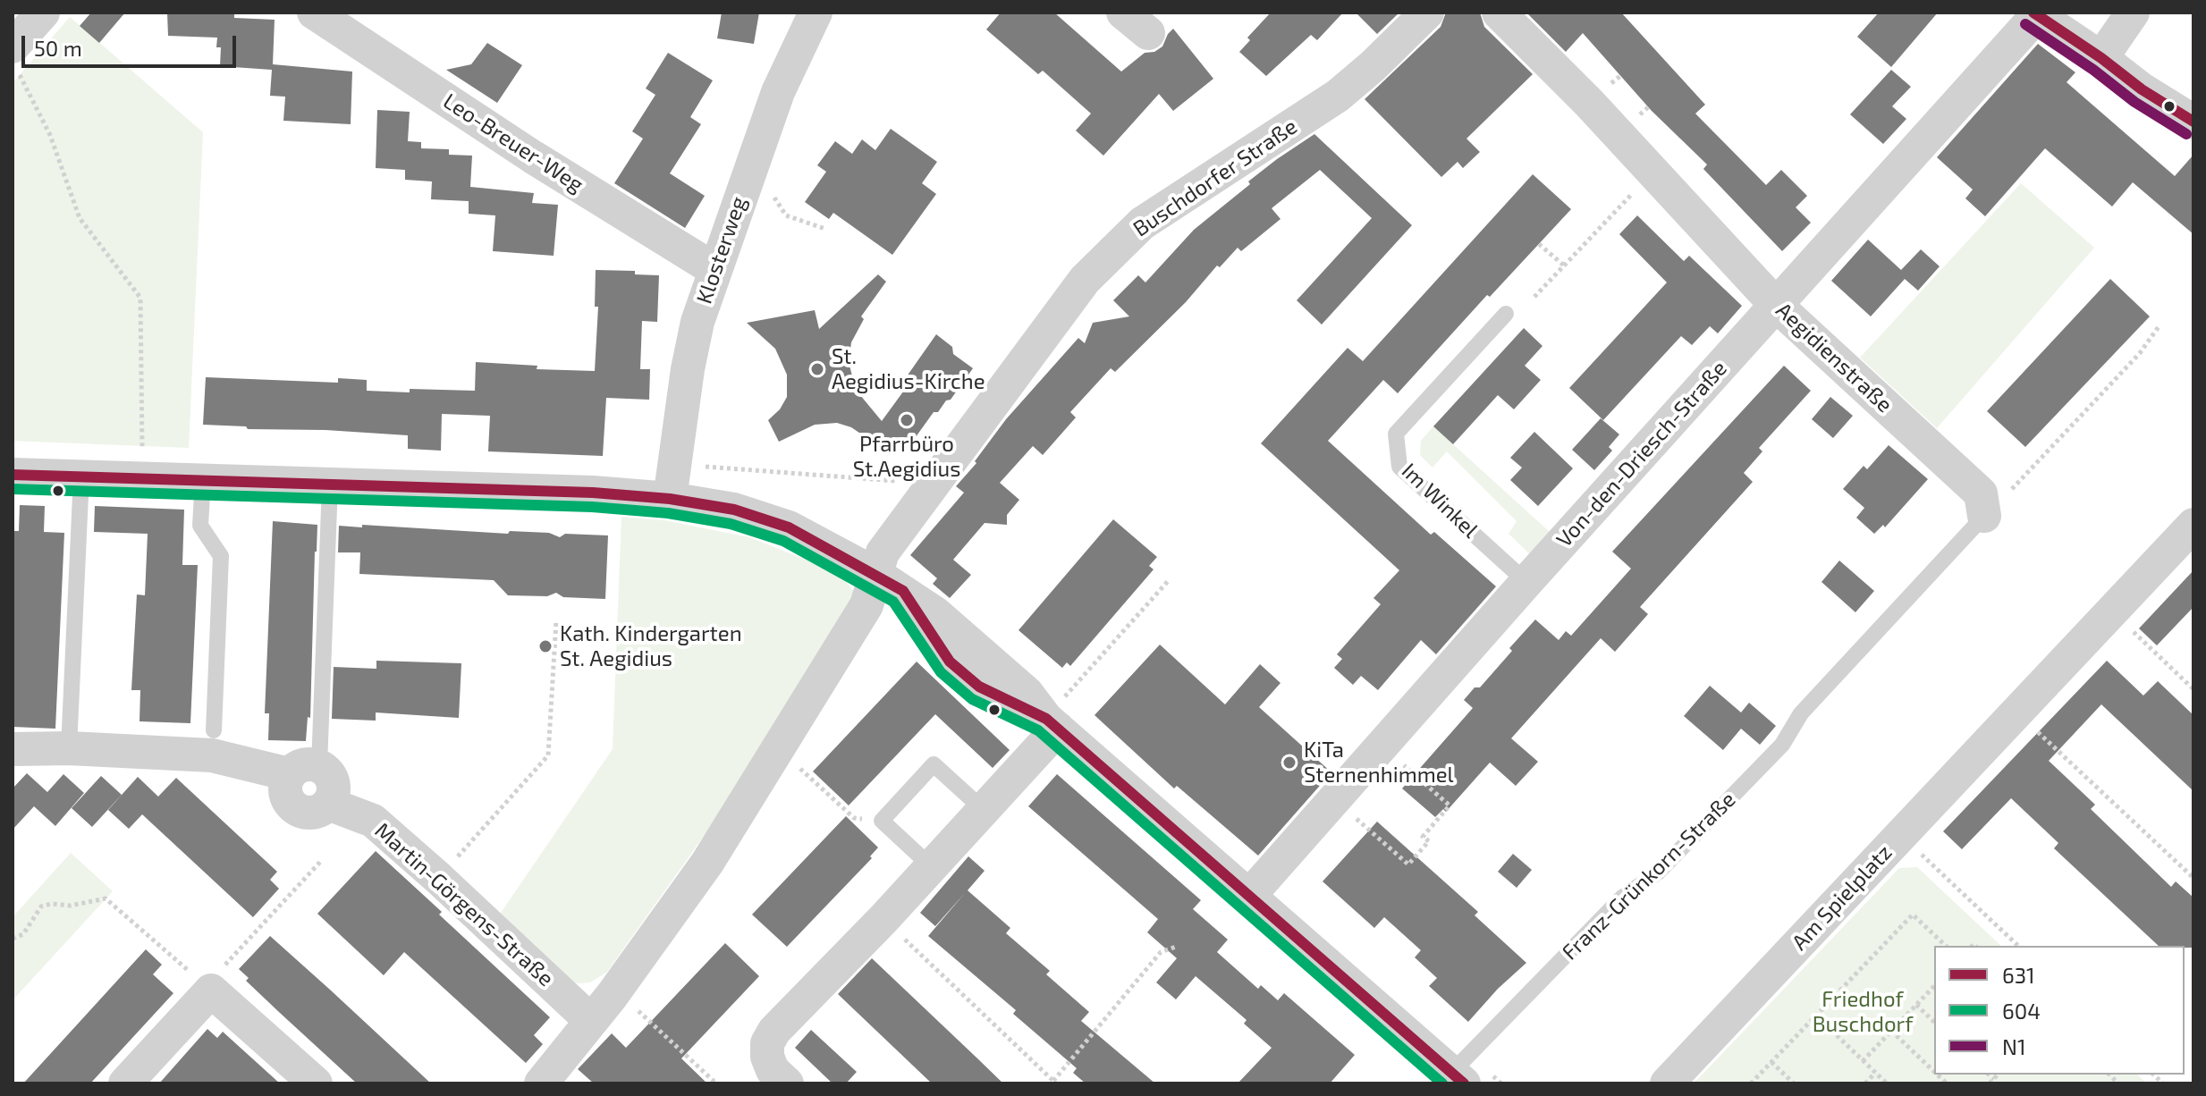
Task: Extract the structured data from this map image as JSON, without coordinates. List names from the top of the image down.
{
  "streets": {
    "street": [
      "Leo-Breuer-Weg",
      "Buschdorfer Straße",
      "Klosterweg",
      "Aegidienstraße",
      "Von-den-Driesch-Straße",
      "Am Spielplatz",
      "Martin-Görgens-Straße"
    ],
    "lane": ["Im Winkel", "Franz-Grünkorn-Straße"]
  },
  "crossings": [
    ["Leo-Breuer-Weg", "Klosterweg"],
    ["Buschdorfer Straße", "Martin-Görgens-Straße"],
    ["Aegidienstraße", "Von-den-Driesch-Straße"],
    ["Aegidienstraße", "Franz-Grünkorn-Straße"],
    ["Von-den-Driesch-Straße", "Im Winkel"]
  ],
  "parks": ["Friedhof Buschdorf"],
  "places": [
    "St. Aegidius-Kirche",
    "Pfarrbüro St.Aegidius",
    "Kath. Kindergarten St. Aegidius",
    "KiTa Sternenhimmel"
  ],
  "lines": ["transit line 631", "transit line N1", "transit line 604"],
  "legend": ["631", "604", "N1"],
  "scale_bar": "50 m"
}
